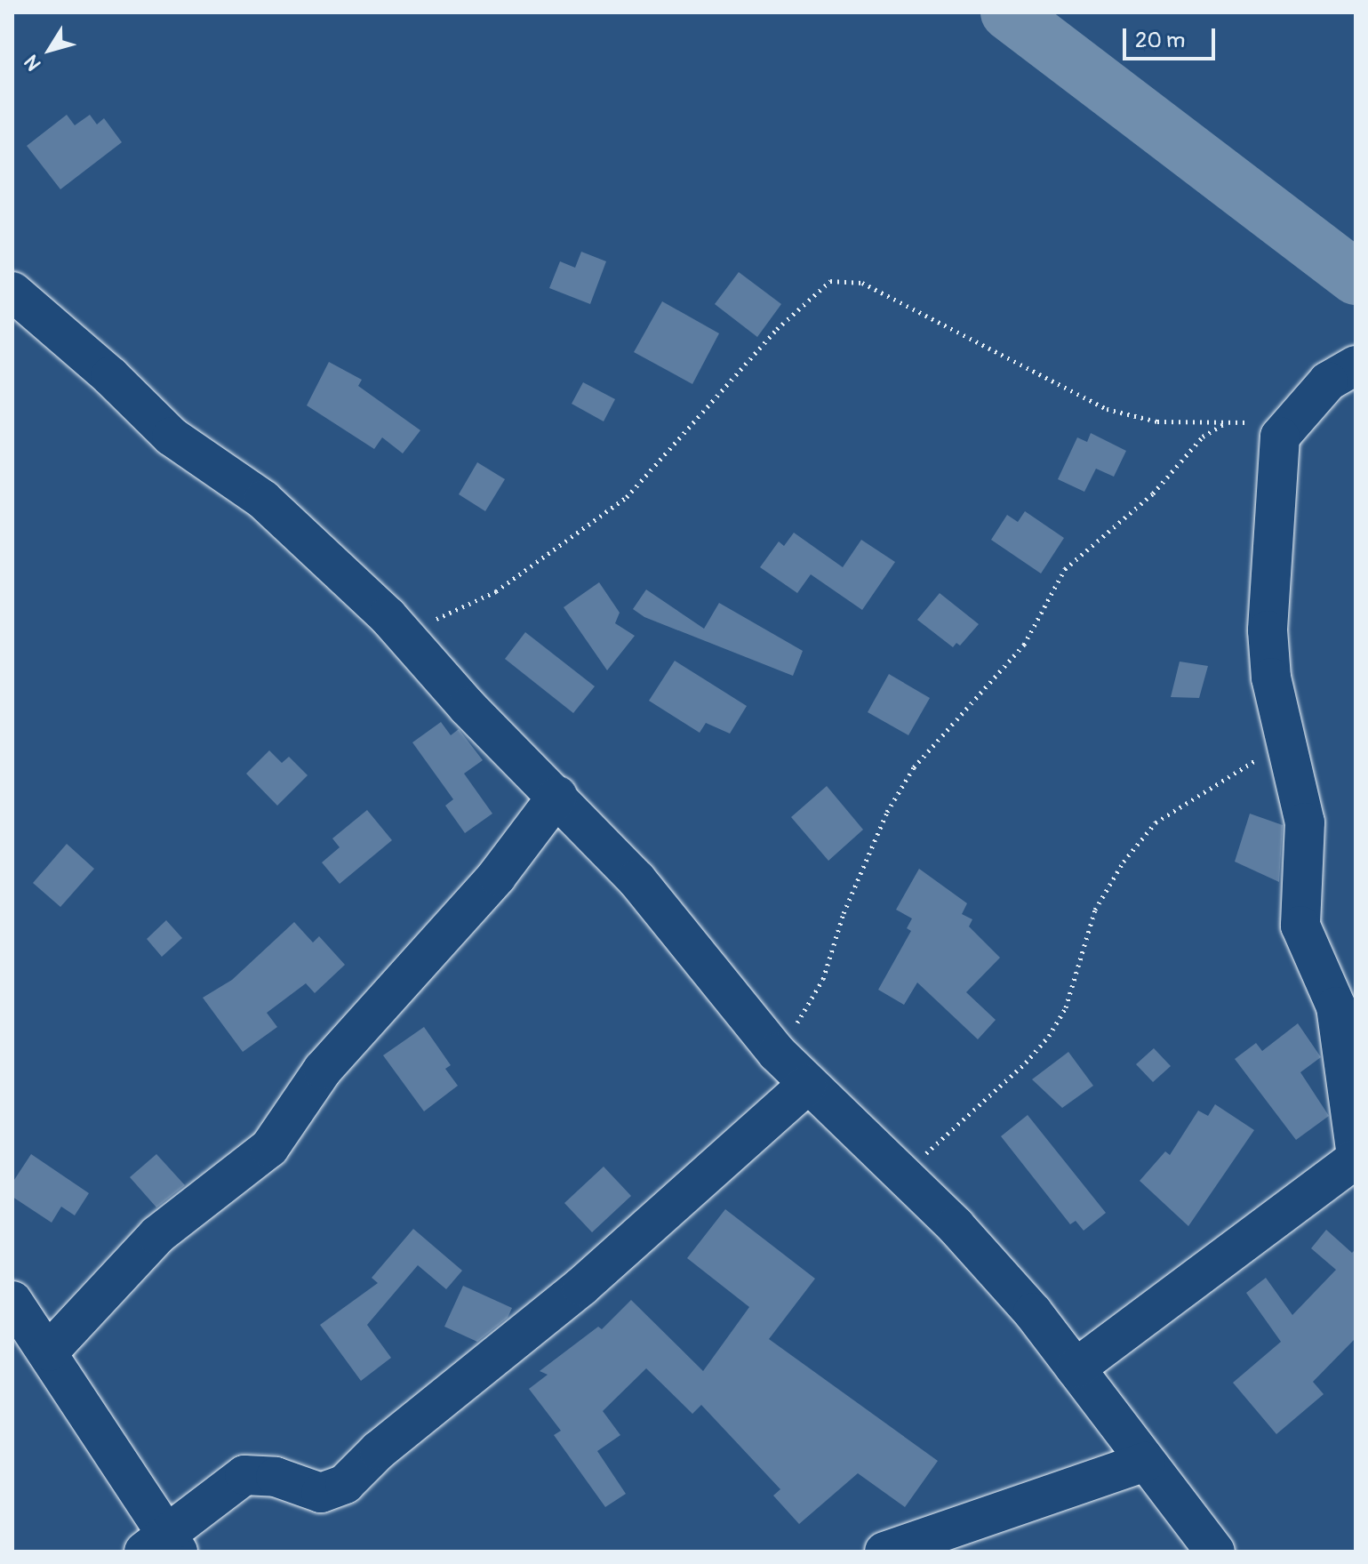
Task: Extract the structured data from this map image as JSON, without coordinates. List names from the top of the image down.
{
  "scale_bar": "20 m",
  "north": "bottom left"
}
